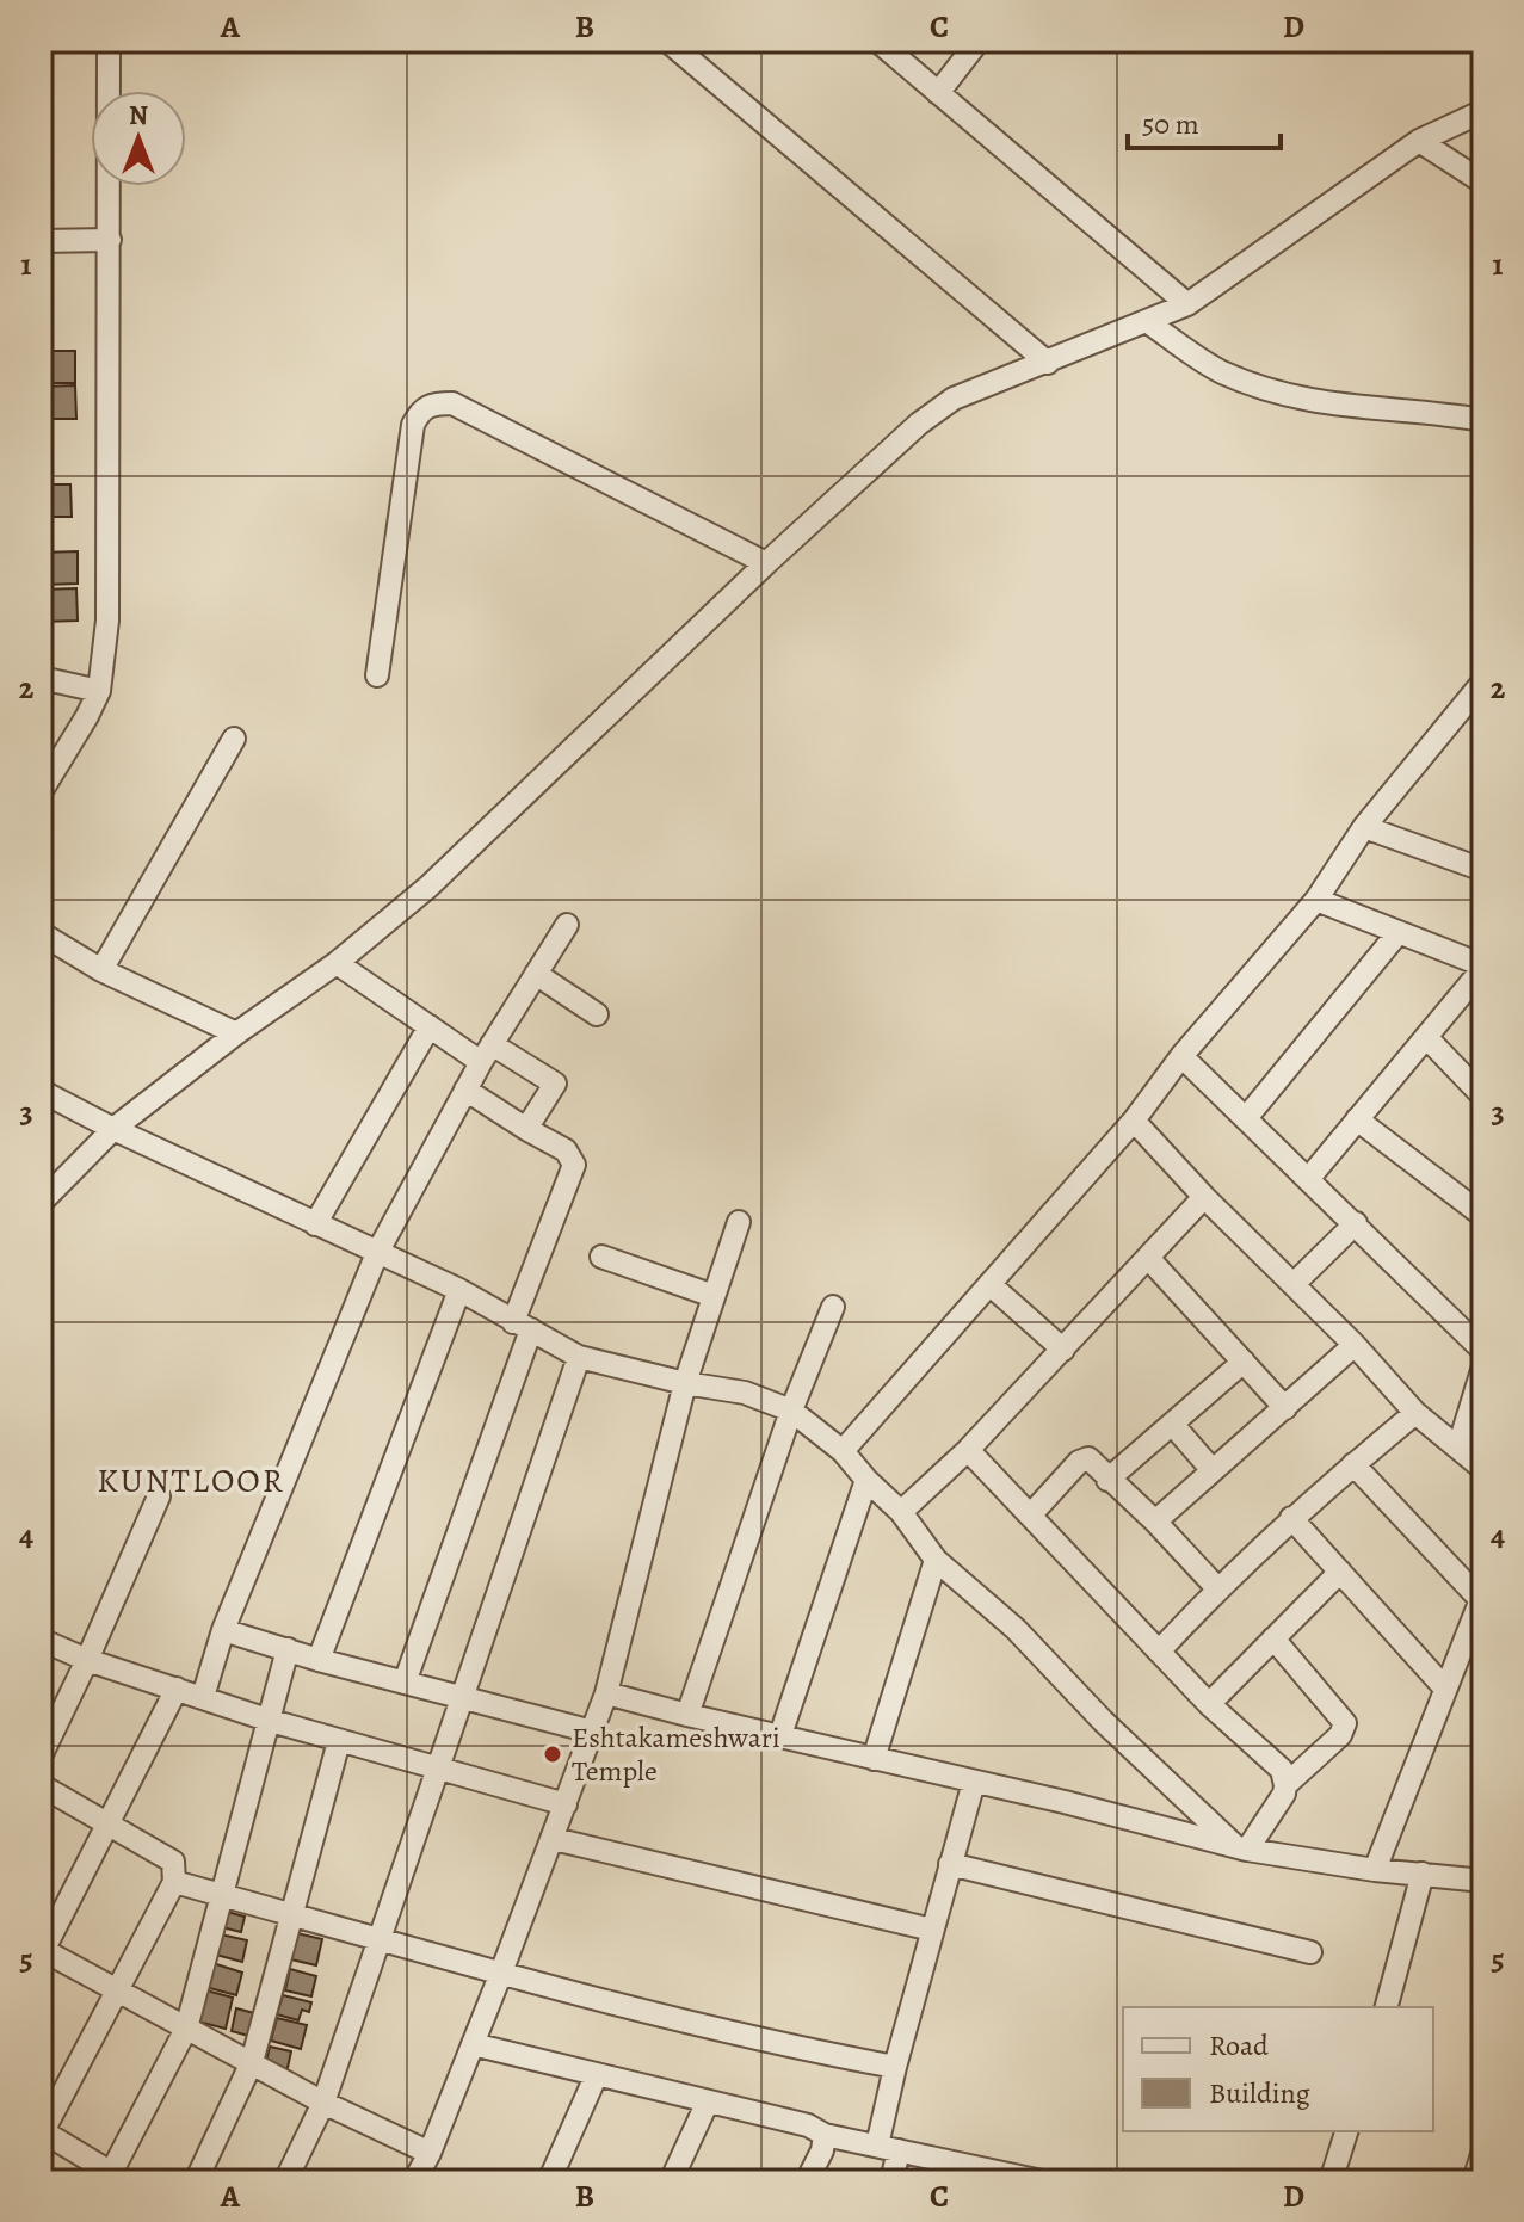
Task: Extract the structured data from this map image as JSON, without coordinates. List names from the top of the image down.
{
  "districts": ["KUNTLOOR"],
  "places": ["Eshtakameshwari Temple"],
  "legend": ["Road", "Building"],
  "scale_bar": "50 m",
  "north": "top",
  "grid": {
    "columns": [
      "A",
      "B",
      "C",
      "D"
    ],
    "rows": [
      "1",
      "2",
      "3",
      "4",
      "5"
    ]
  }
}
